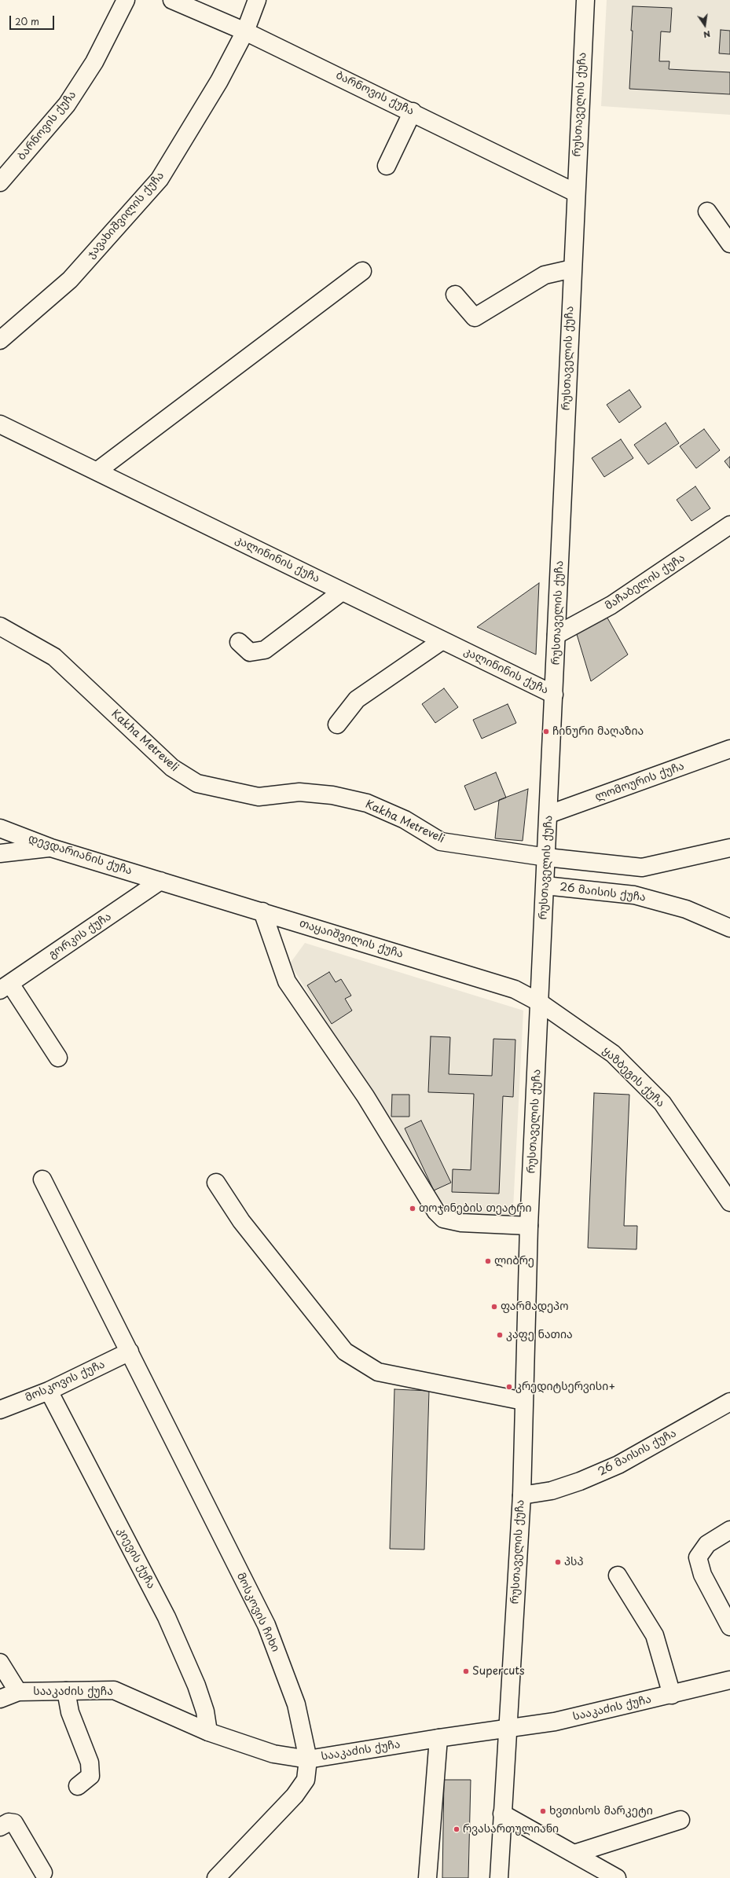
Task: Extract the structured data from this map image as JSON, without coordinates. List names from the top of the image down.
{
  "streets": {
    "street": [
      "ბარნოვის ქუჩა",
      "რუსთაველის ქუჩა",
      "ჯავახიშვილის ქუჩა",
      "კალინინის ქუჩა",
      "მაჩაბელის ქუჩა",
      "Kakha Metreveli",
      "ლომოურის ქუჩა",
      "დევდარიანის ქუჩა",
      "26 მაისის ქუჩა",
      "გორკის ქუჩა",
      "თაყაიშვილის ქუჩა",
      "ყაზბეგის ქუჩა",
      "მოსკოვის ქუჩა",
      "კიევის ქუჩა",
      "მოსკოვის ჩიხი",
      "სააკაძის ქუჩა"
    ]
  },
  "crossings": [
    ["ბარნოვის ქუჩა", "რუსთაველის ქუჩა"],
    ["ბარნოვის ქუჩა", "ჯავახიშვილის ქუჩა"],
    ["რუსთაველის ქუჩა", "კალინინის ქუჩა"],
    ["რუსთაველის ქუჩა", "მაჩაბელის ქუჩა"],
    ["რუსთაველის ქუჩა", "Kakha Metreveli"],
    ["რუსთაველის ქუჩა", "ლომოურის ქუჩა"],
    ["რუსთაველის ქუჩა", "26 მაისის ქუჩა"],
    ["რუსთაველის ქუჩა", "თაყაიშვილის ქუჩა"],
    ["რუსთაველის ქუჩა", "ყაზბეგის ქუჩა"],
    ["რუსთაველის ქუჩა", "სააკაძის ქუჩა"],
    ["დევდარიანის ქუჩა", "გორკის ქუჩა"],
    ["დევდარიანის ქუჩა", "თაყაიშვილის ქუჩა"],
    ["გორკის ქუჩა", "თაყაიშვილის ქუჩა"],
    ["თაყაიშვილის ქუჩა", "ყაზბეგის ქუჩა"],
    ["მოსკოვის ქუჩა", "კიევის ქუჩა"],
    ["მოსკოვის ქუჩა", "მოსკოვის ჩიხი"],
    ["კიევის ქუჩა", "სააკაძის ქუჩა"],
    ["მოსკოვის ჩიხი", "სააკაძის ქუჩა"]
  ],
  "places": [
    "ჩინური მაღაზია",
    "თოჯინების თეატრი",
    "ლიბრე",
    "ფარმადეპო",
    "კაფე ნათია",
    "კრედიტსერვისი+",
    "პსპ",
    "Supercuts",
    "ხვთისოს მარკეტი",
    "რვასართულიანი"
  ],
  "scale_bar": "20 m",
  "north": "bottom"
}
